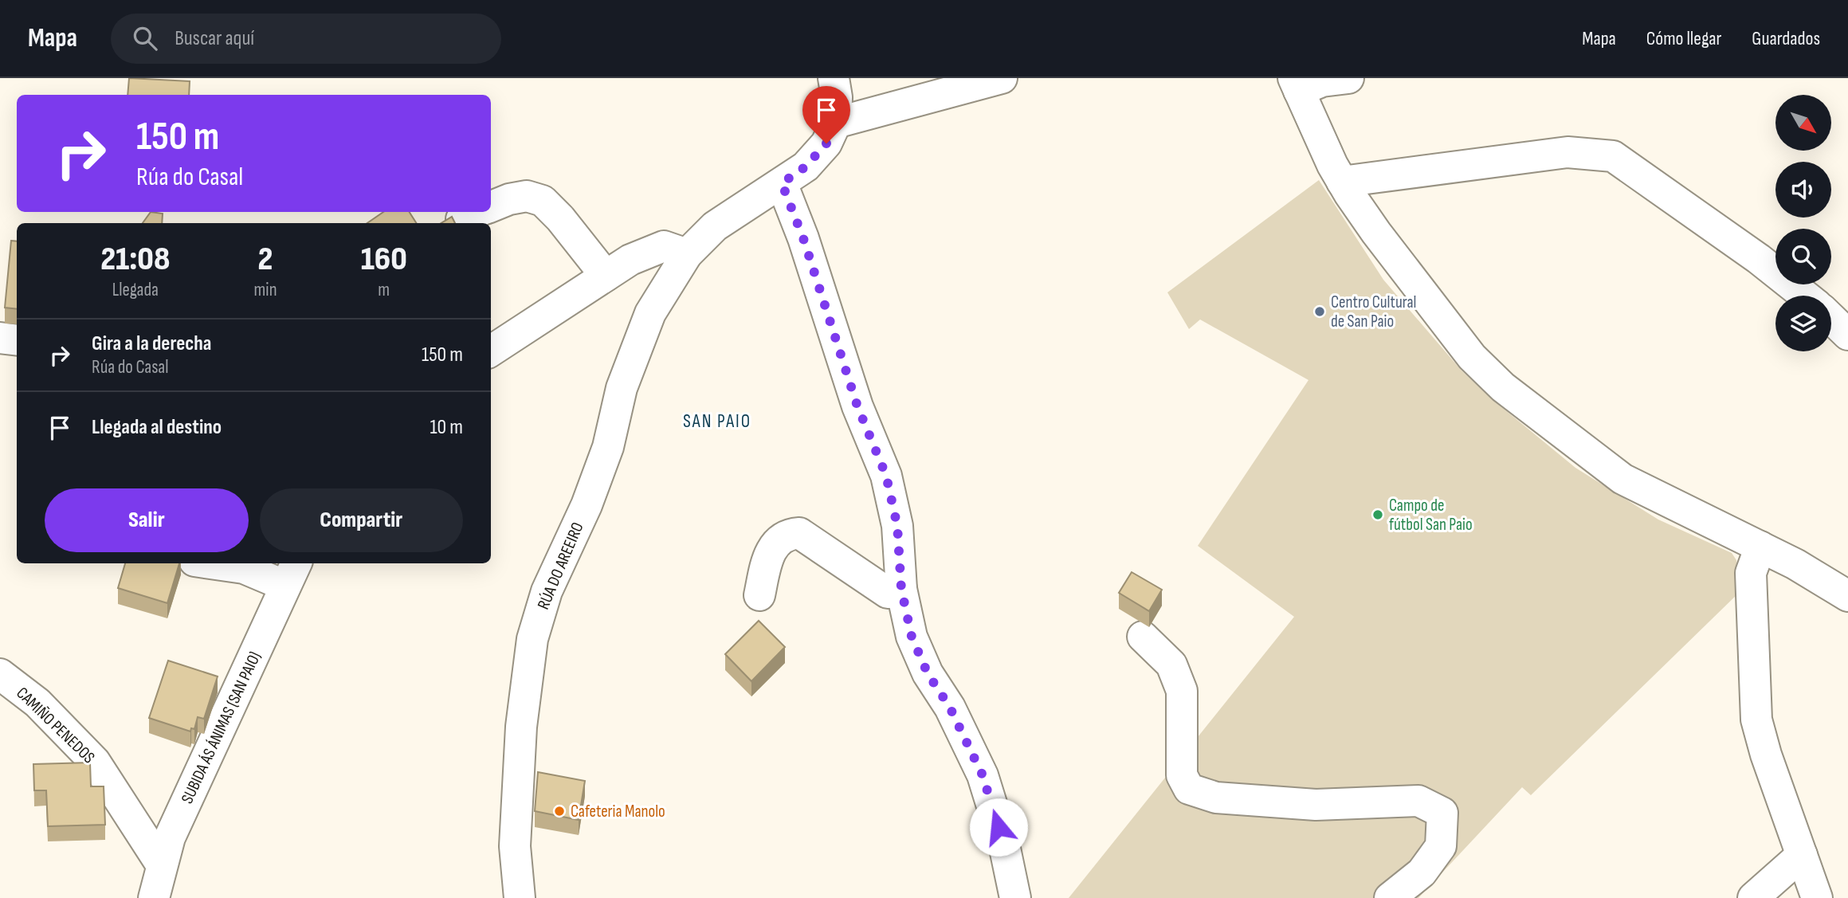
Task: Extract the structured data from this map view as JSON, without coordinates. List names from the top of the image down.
{
  "streets": {
    "street": ["RÚA DO AREEIRO", "CAMIÑO PENEDOS", "SUBIDA ÁS ÁNIMAS (SAN PAIO)"]
  },
  "crossings": [
    ["CAMIÑO PENEDOS", "SUBIDA ÁS ÁNIMAS (SAN PAIO)"]
  ],
  "districts": ["SAN PAIO"],
  "places": ["Centro Cultural de San Paio", "Campo de fútbol San Paio", "Cafeteria Manolo"],
  "north": "bottom right",
  "page": {
    "header": "Mapa",
    "search": "Buscar aquí",
    "nav": ["Mapa", "Cómo llegar", "Guardados"],
    "turn": ["150 m", "Rúa do Casal"],
    "eta": [
      "21:08",
      "Llegada",
      "2",
      "min",
      "160",
      "m"
    ],
    "list": [
      {
        "name": "Gira a la derecha",
        "note": "Rúa do Casal",
        "value": "150 m"
      },
      {
        "name": "Llegada al destino",
        "value": "10 m"
      }
    ],
    "buttons": ["Salir", "Compartir"]
  }
}
